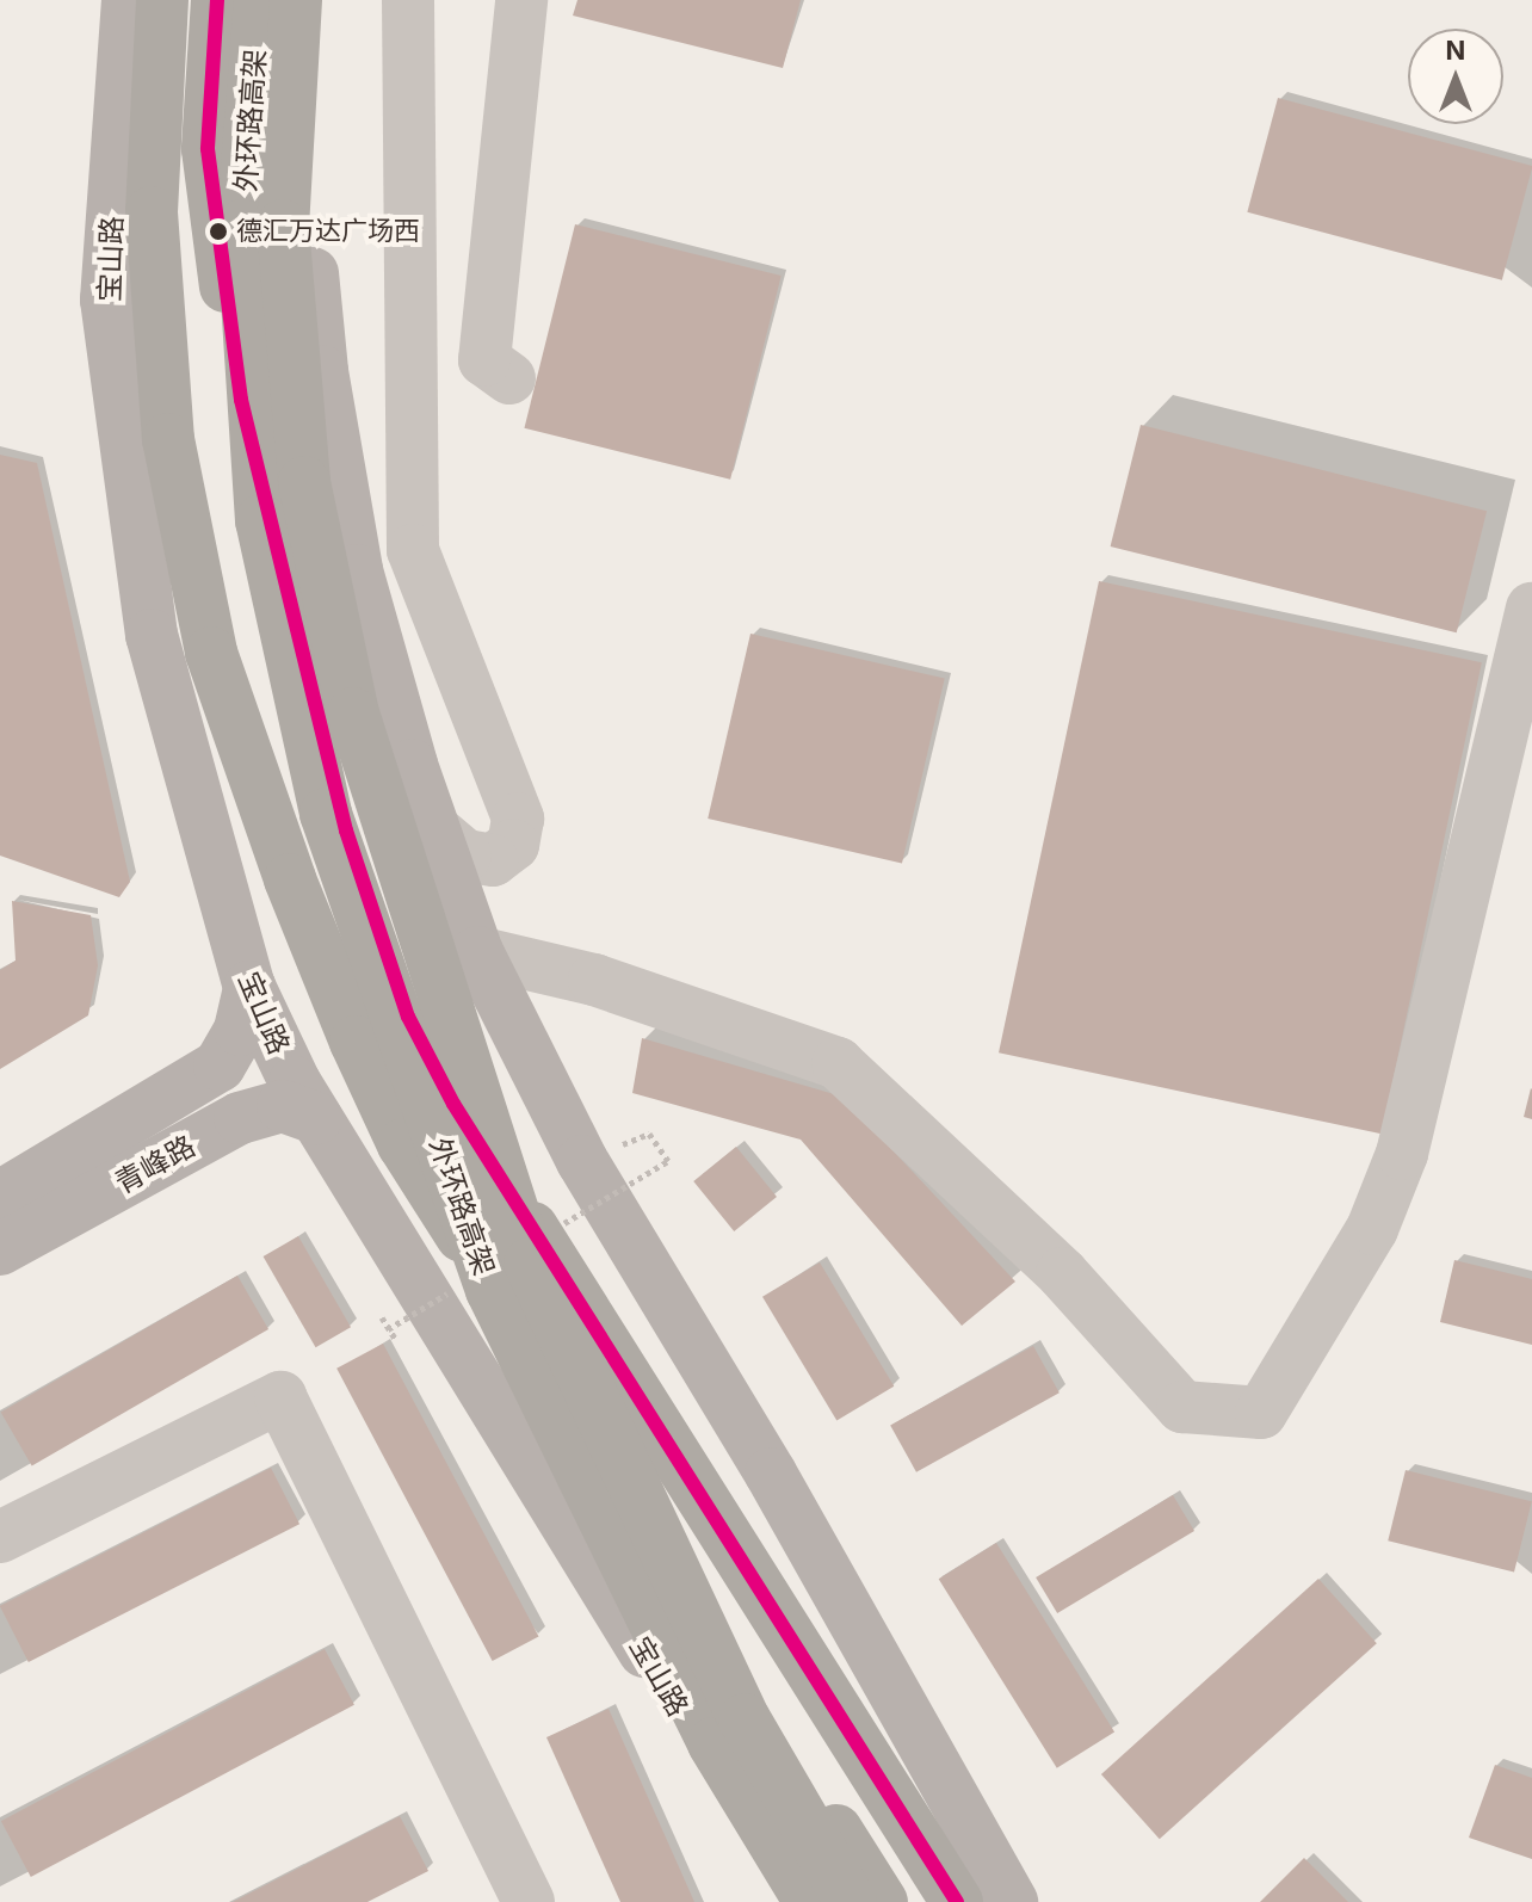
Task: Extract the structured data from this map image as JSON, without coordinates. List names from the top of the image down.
{
  "streets": {
    "highway": ["外环路高架"],
    "main road": ["宝山路", "青峰路"]
  },
  "crossings": [
    ["宝山路", "青峰路"]
  ],
  "places": ["德汇万达广场西"],
  "north": "top"
}
